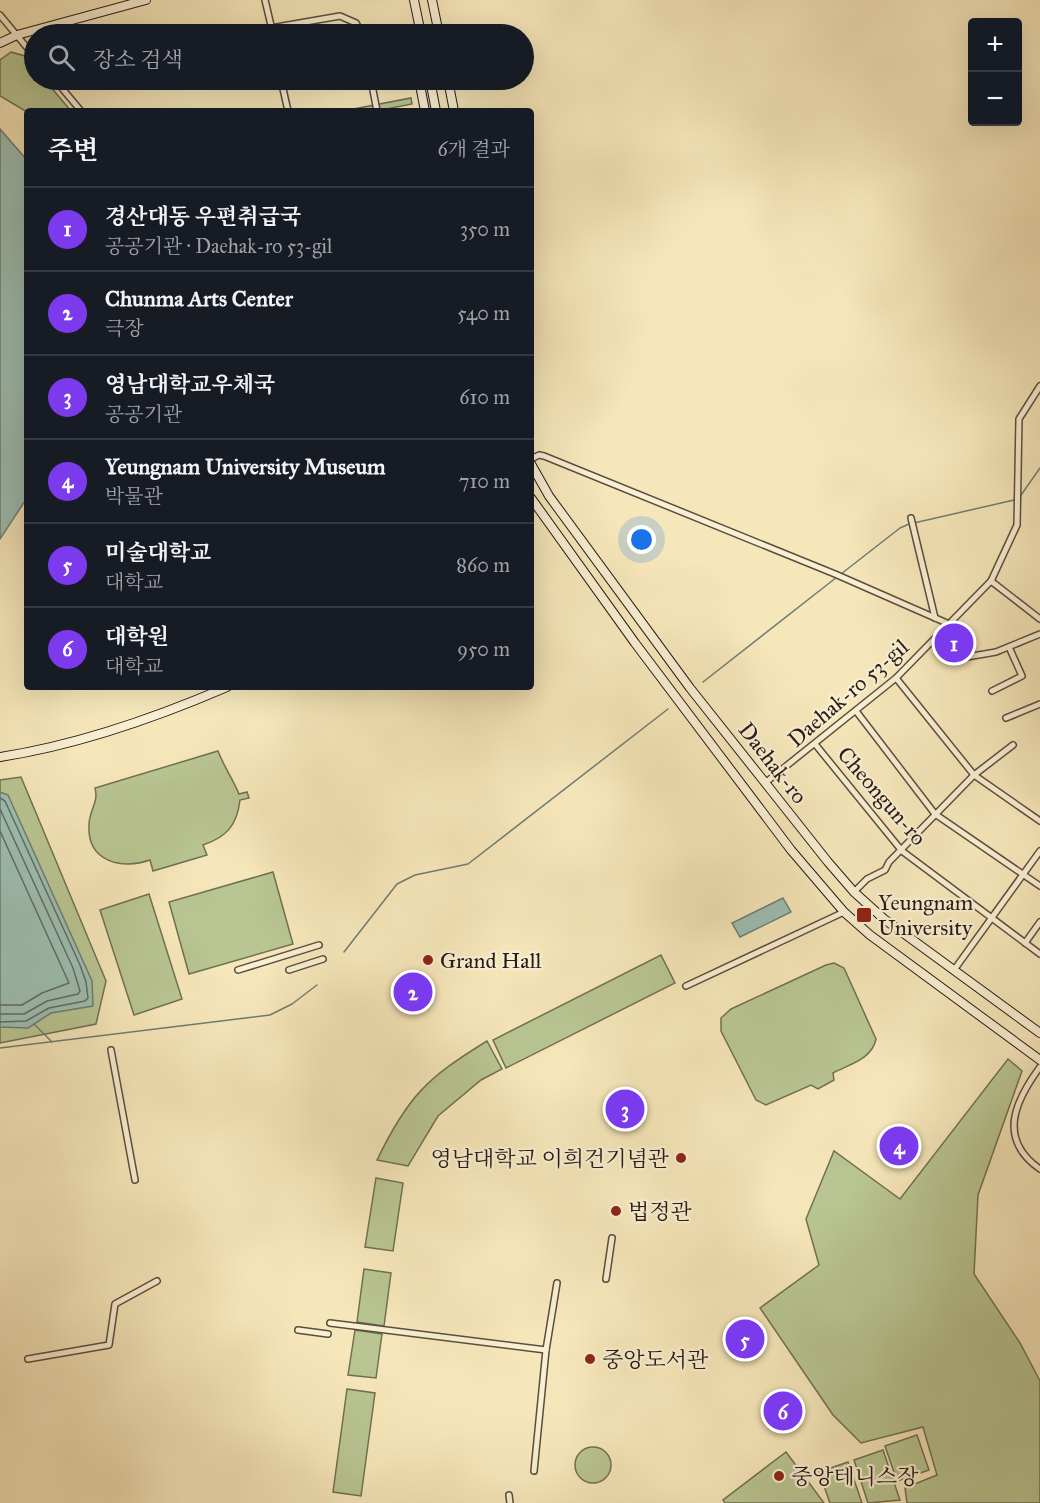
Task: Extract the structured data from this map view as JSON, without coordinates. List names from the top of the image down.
{
  "streets": {
    "main road": ["Daehak-ro"],
    "street": ["Daehak-ro 53-gil", "Cheongun-ro"]
  },
  "crossings": [
    ["Daehak-ro 53-gil", "Daehak-ro"],
    ["Daehak-ro 53-gil", "Cheongun-ro"]
  ],
  "places": {
    "transit": ["Yeungnam University"],
    "other": [
      "Grand Hall",
      "영남대학교 이희건기념관",
      "법정관",
      "중앙도서관",
      "중앙테니스장"
    ]
  },
  "page": {
    "map_buttons": ["+", "−"],
    "search": "장소 검색",
    "heading": ["주변", "6개 결과"],
    "list": [
      {
        "mark": "1",
        "name": "경산대동 우편취급국",
        "note": "공공기관 · Daehak-ro 53-gil",
        "value": "350 m"
      },
      {
        "mark": "2",
        "name": "Chunma Arts Center",
        "note": "극장",
        "value": "540 m"
      },
      {
        "mark": "3",
        "name": "영남대학교우체국",
        "note": "공공기관",
        "value": "610 m"
      },
      {
        "mark": "4",
        "name": "Yeungnam University Museum",
        "note": "박물관",
        "value": "710 m"
      },
      {
        "mark": "5",
        "name": "미술대학교",
        "note": "대학교",
        "value": "860 m"
      },
      {
        "mark": "6",
        "name": "대학원",
        "note": "대학교",
        "value": "950 m"
      }
    ],
    "pins": [
      "1",
      "2",
      "3",
      "4",
      "5",
      "6"
    ]
  }
}
